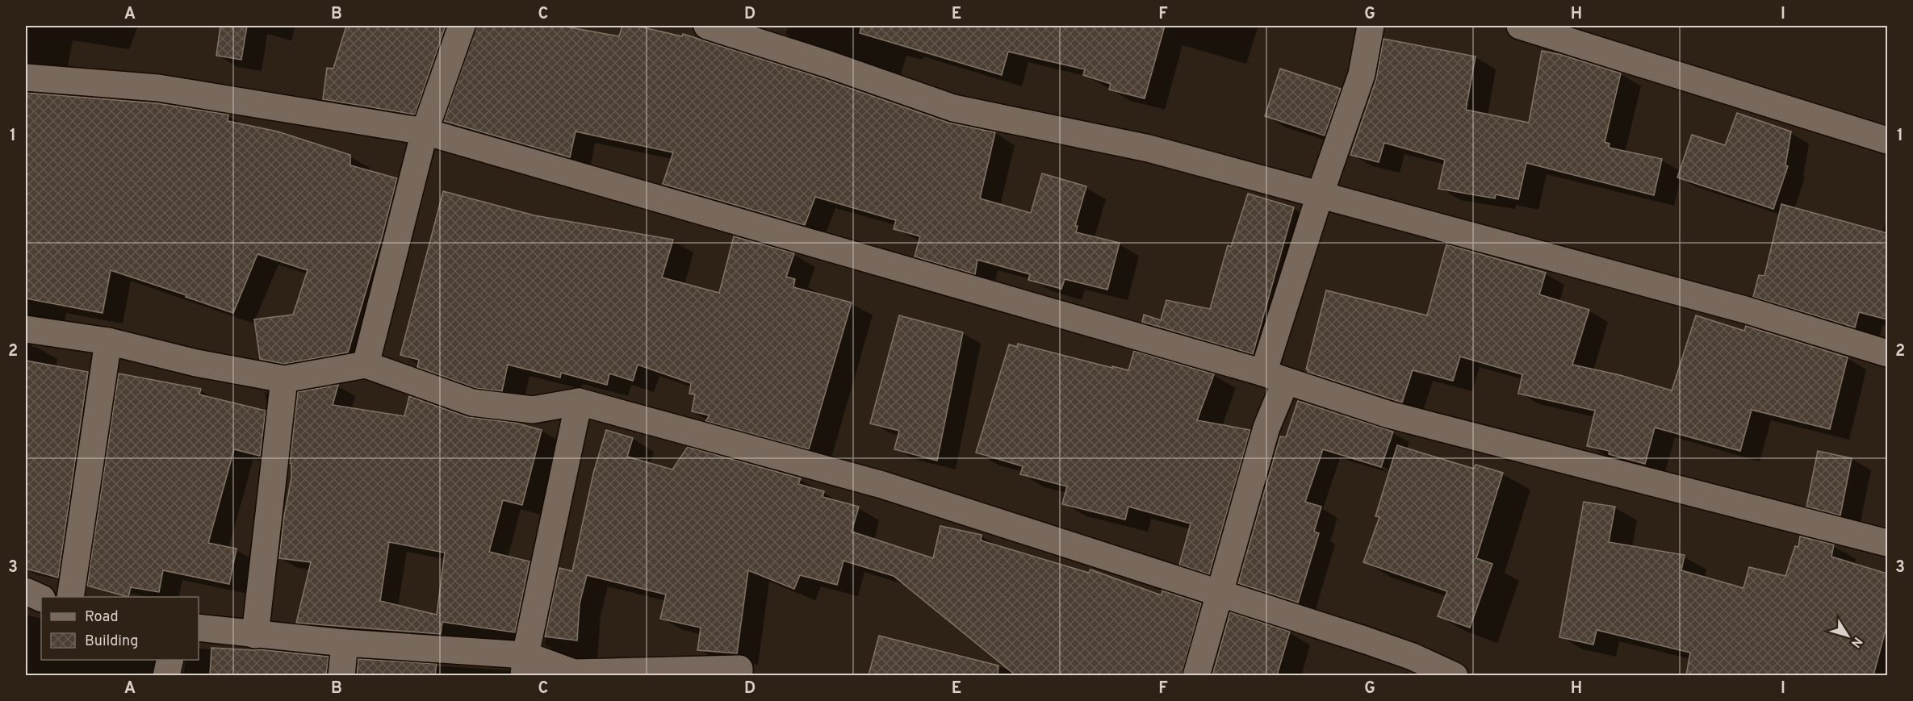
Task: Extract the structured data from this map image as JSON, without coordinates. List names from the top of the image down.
{
  "legend": ["Road", "Building"],
  "north": "bottom right",
  "grid": {
    "columns": [
      "A",
      "B",
      "C",
      "D",
      "E",
      "F",
      "G",
      "H",
      "I"
    ],
    "rows": ["1", "2", "3"]
  }
}
